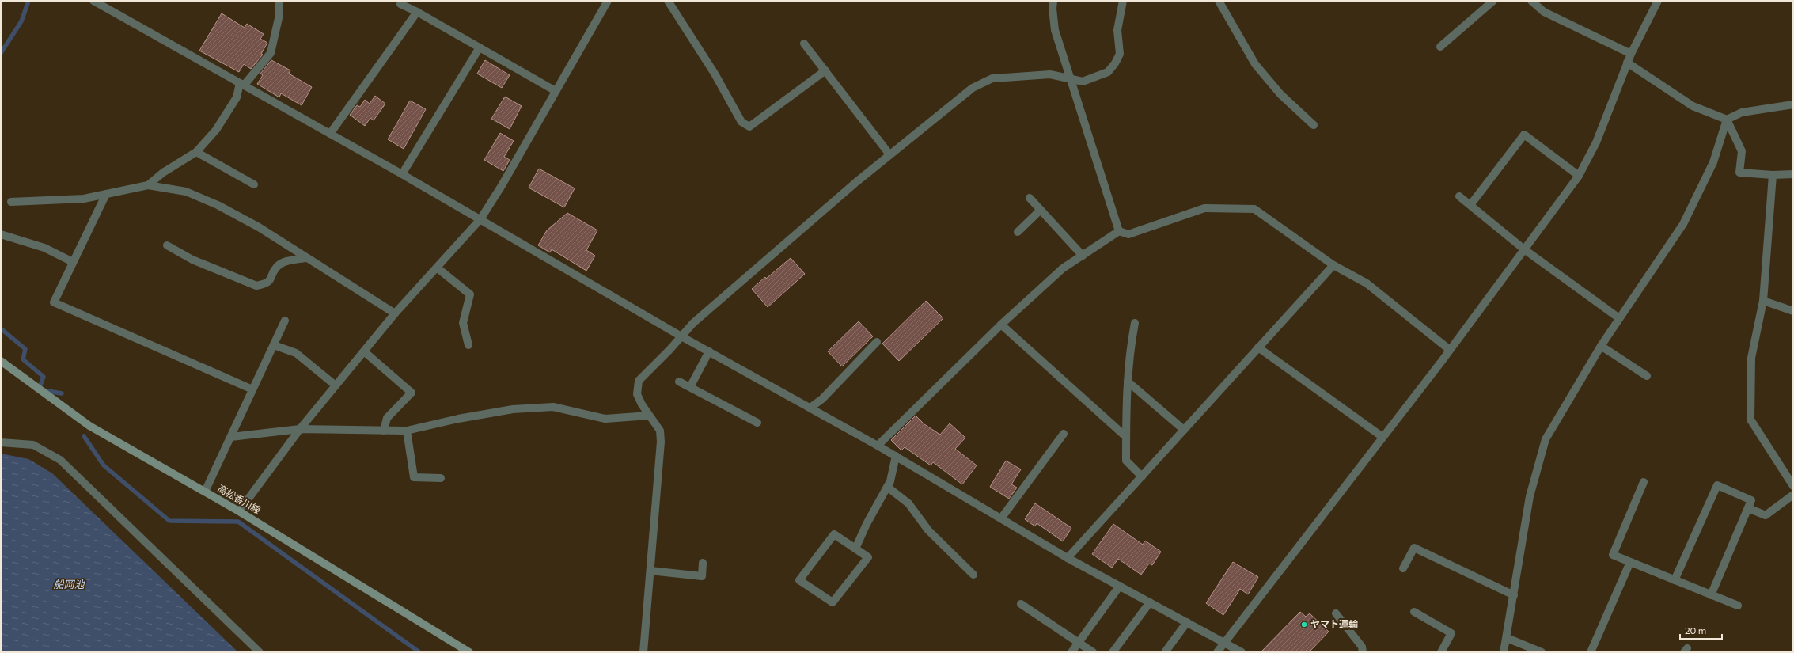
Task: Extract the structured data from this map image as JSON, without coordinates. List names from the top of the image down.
{
  "streets": {
    "main road": ["高松香川線"]
  },
  "water": ["船岡池"],
  "places": ["ヤマト運輸"],
  "scale_bar": "20 m"
}
